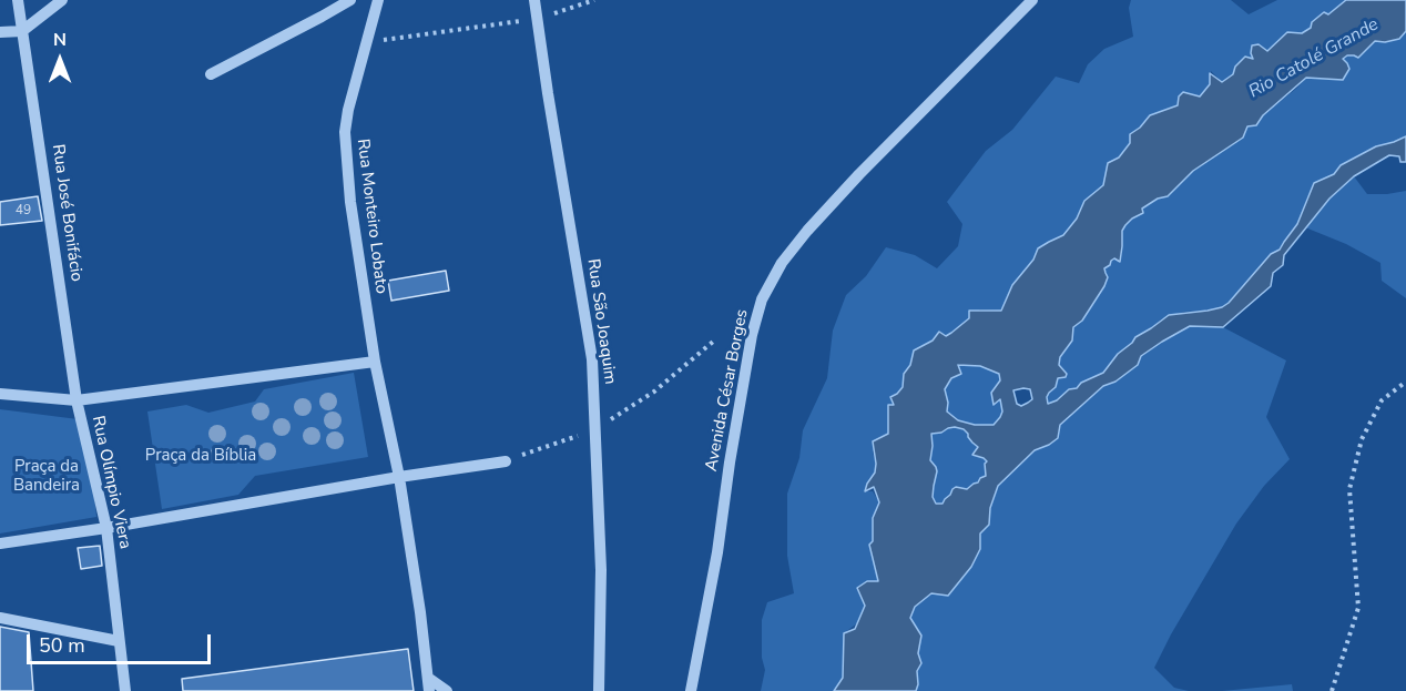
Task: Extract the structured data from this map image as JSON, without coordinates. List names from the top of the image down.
{
  "streets": {
    "street": [
      "Rua José Bonifácio",
      "Rua Monteiro Lobato",
      "Rua São Joaquim",
      "Avenida César Borges",
      "Rua Olímpio Viera"
    ]
  },
  "crossings": [
    ["Rua José Bonifácio", "Rua Olímpio Viera"]
  ],
  "water": ["Rio Catolé Grande"],
  "parks": ["Praça da Bíblia", "Praça da Bandeira"],
  "house_numbers": ["49"],
  "scale_bar": "50 m",
  "north": "top"
}
